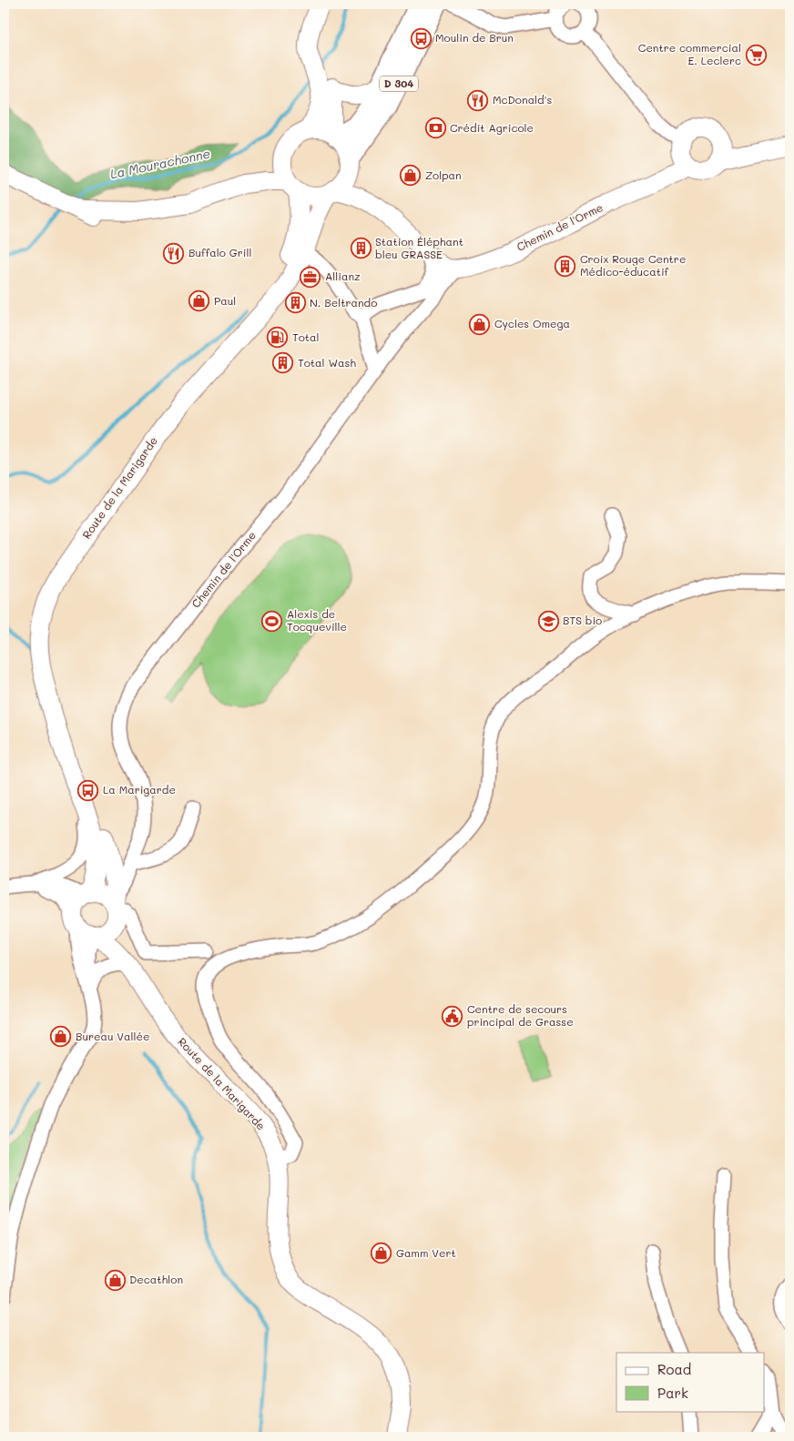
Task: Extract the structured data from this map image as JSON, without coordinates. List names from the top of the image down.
{
  "streets": {
    "main road": ["D 304", "Chemin de l'Orme", "Route de la Marigarde"]
  },
  "crossings": [
    ["D 304", "Route de la Marigarde"],
    ["Chemin de l'Orme", "Route de la Marigarde"]
  ],
  "water": ["La Mourachonne"],
  "places": {
    "bus stop": ["Moulin de Brun", "La Marigarde"],
    "supermarket": ["Centre commercial E. Leclerc"],
    "restaurant": ["McDonald's", "Buffalo Grill"],
    "bank": ["Crédit Agricole"],
    "shop": [
      "Zolpan",
      "Paul",
      "Cycles Omega",
      "Bureau Vallée",
      "Gamm Vert",
      "Decathlon"
    ],
    "building": [
      "Station Éléphant bleu GRASSE",
      "Croix Rouge Centre Médico-éducatif",
      "N. Beltrando",
      "Total Wash"
    ],
    "office": ["Allianz"],
    "fuel station": ["Total"],
    "sports": ["Alexis de Tocqueville"],
    "school or university": ["BTS bio"],
    "public building": ["Centre de secours principal de Grasse"]
  },
  "legend": ["Road", "Park"]
}
